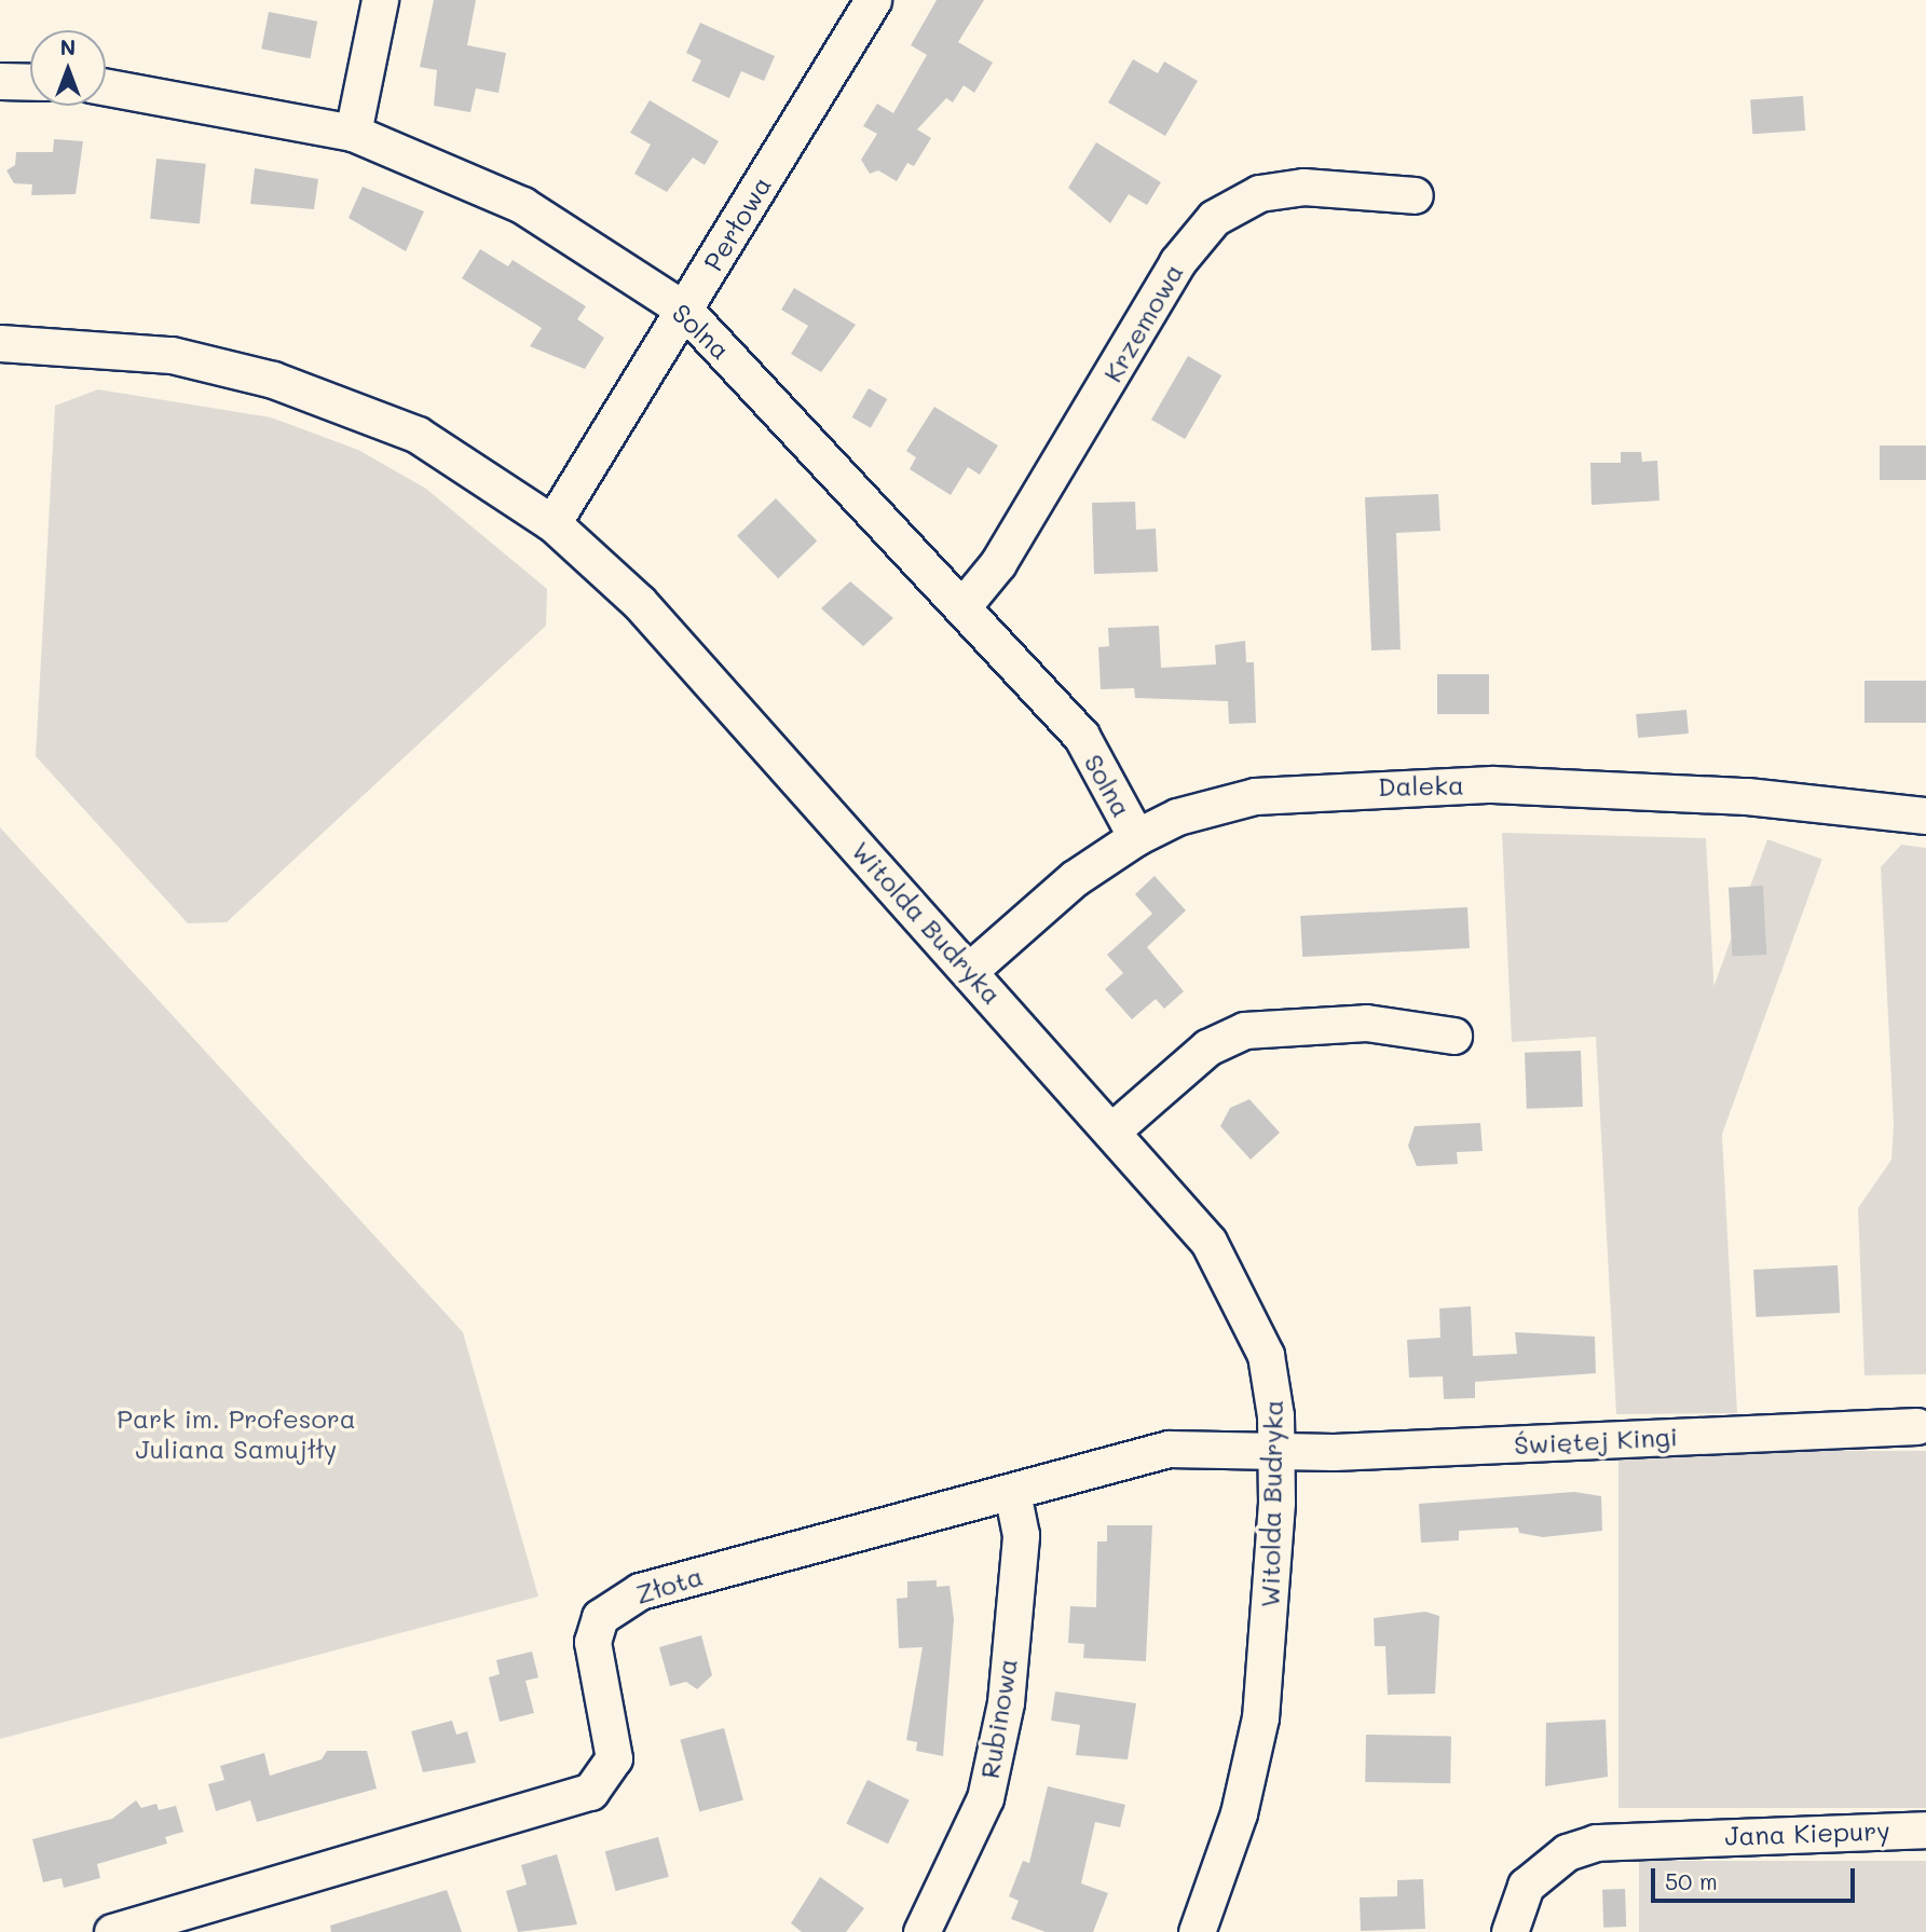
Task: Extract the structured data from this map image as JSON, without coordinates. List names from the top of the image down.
{
  "streets": {
    "street": [
      "Perłowa",
      "Krzemowa",
      "Solna",
      "Daleka",
      "Witolda Budryka",
      "Świętej Kingi",
      "Złota",
      "Rubinowa",
      "Jana Kiepury"
    ]
  },
  "crossings": [
    ["Perłowa", "Solna"],
    ["Perłowa", "Witolda Budryka"],
    ["Krzemowa", "Solna"],
    ["Solna", "Daleka"],
    ["Daleka", "Witolda Budryka"],
    ["Witolda Budryka", "Świętej Kingi"],
    ["Witolda Budryka", "Złota"],
    ["Świętej Kingi", "Złota"],
    ["Złota", "Rubinowa"]
  ],
  "parks": ["Park im. Profesora Juliana Samujłły"],
  "scale_bar": "50 m",
  "north": "top"
}
